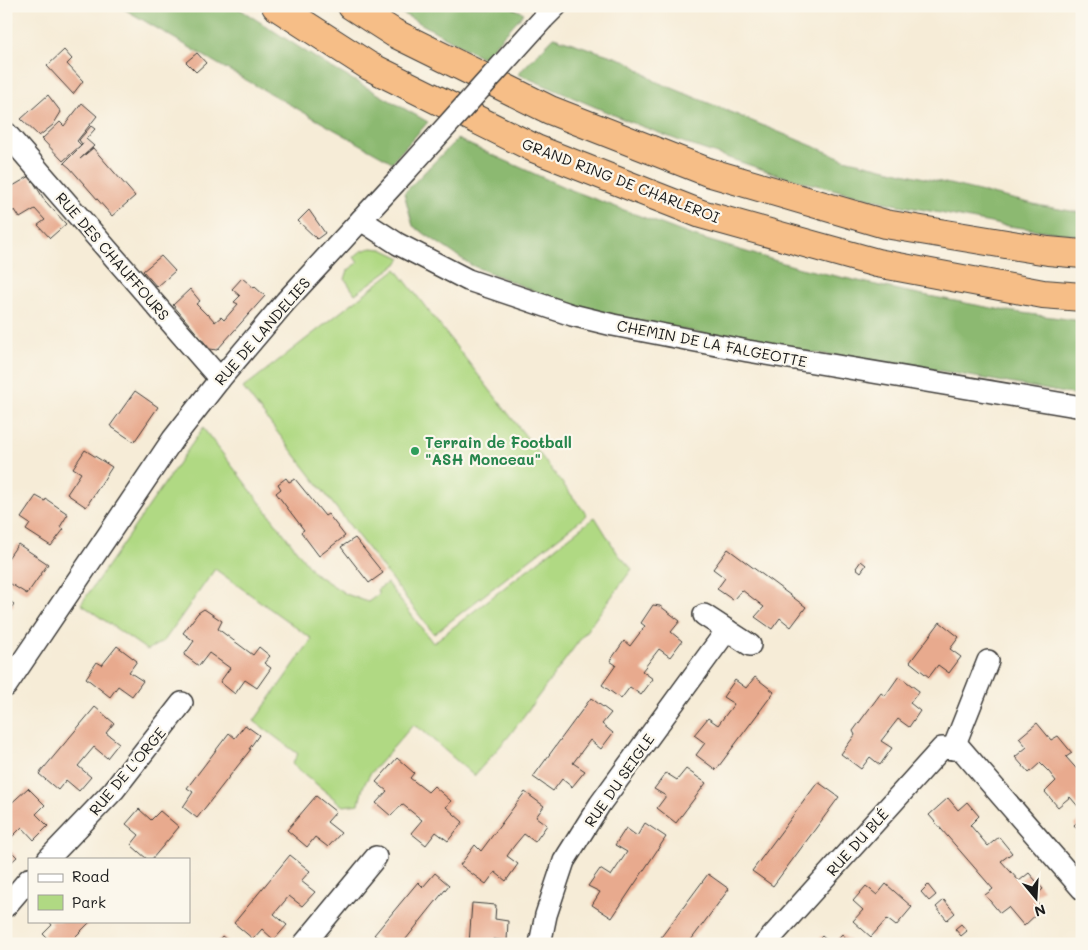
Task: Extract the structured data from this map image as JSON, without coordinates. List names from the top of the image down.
{
  "streets": {
    "highway": ["GRAND RING DE CHARLEROI"],
    "street": [
      "RUE DES CHAUFFOURS",
      "RUE DE LANDELIES",
      "CHEMIN DE LA FALGEOTTE",
      "RUE DE L'ORGE",
      "RUE DU SEIGLE",
      "RUE DU BLÉ"
    ]
  },
  "crossings": [
    ["RUE DES CHAUFFOURS", "RUE DE LANDELIES"],
    ["RUE DE LANDELIES", "CHEMIN DE LA FALGEOTTE"]
  ],
  "places": ["Terrain de Football \"ASH Monceau\""],
  "legend": ["Road", "Park"],
  "north": "bottom"
}
